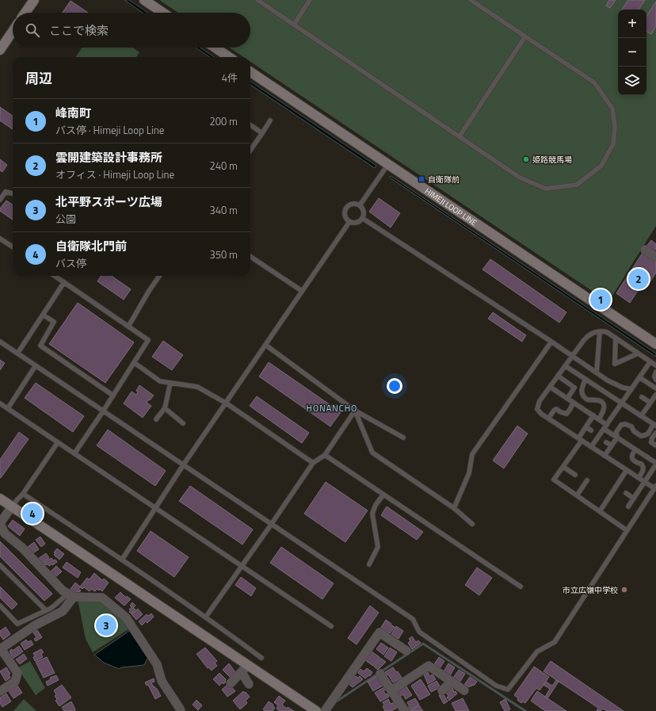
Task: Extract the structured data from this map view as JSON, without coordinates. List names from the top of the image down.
{
  "streets": {
    "main road": ["HIMEJI LOOP LINE"]
  },
  "districts": ["HONANCHO"],
  "places": {
    "other": ["姫路競馬場", "市立広嶺中学校"],
    "transit": ["自衛隊前"]
  },
  "page": {
    "map_buttons": ["+", "−"],
    "search": "ここで検索",
    "heading": ["周辺", "4件"],
    "list": [
      {
        "mark": "1",
        "name": "峰南町",
        "note": "バス停 · Himeji Loop Line",
        "value": "200 m"
      },
      {
        "mark": "2",
        "name": "雲開建築設計事務所",
        "note": "オフィス · Himeji Loop Line",
        "value": "240 m"
      },
      {
        "mark": "3",
        "name": "北平野スポーツ広場",
        "note": "公園",
        "value": "340 m"
      },
      {
        "mark": "4",
        "name": "自衛隊北門前",
        "note": "バス停",
        "value": "350 m"
      }
    ],
    "pins": [
      "2",
      "1",
      "4",
      "3"
    ]
  }
}
